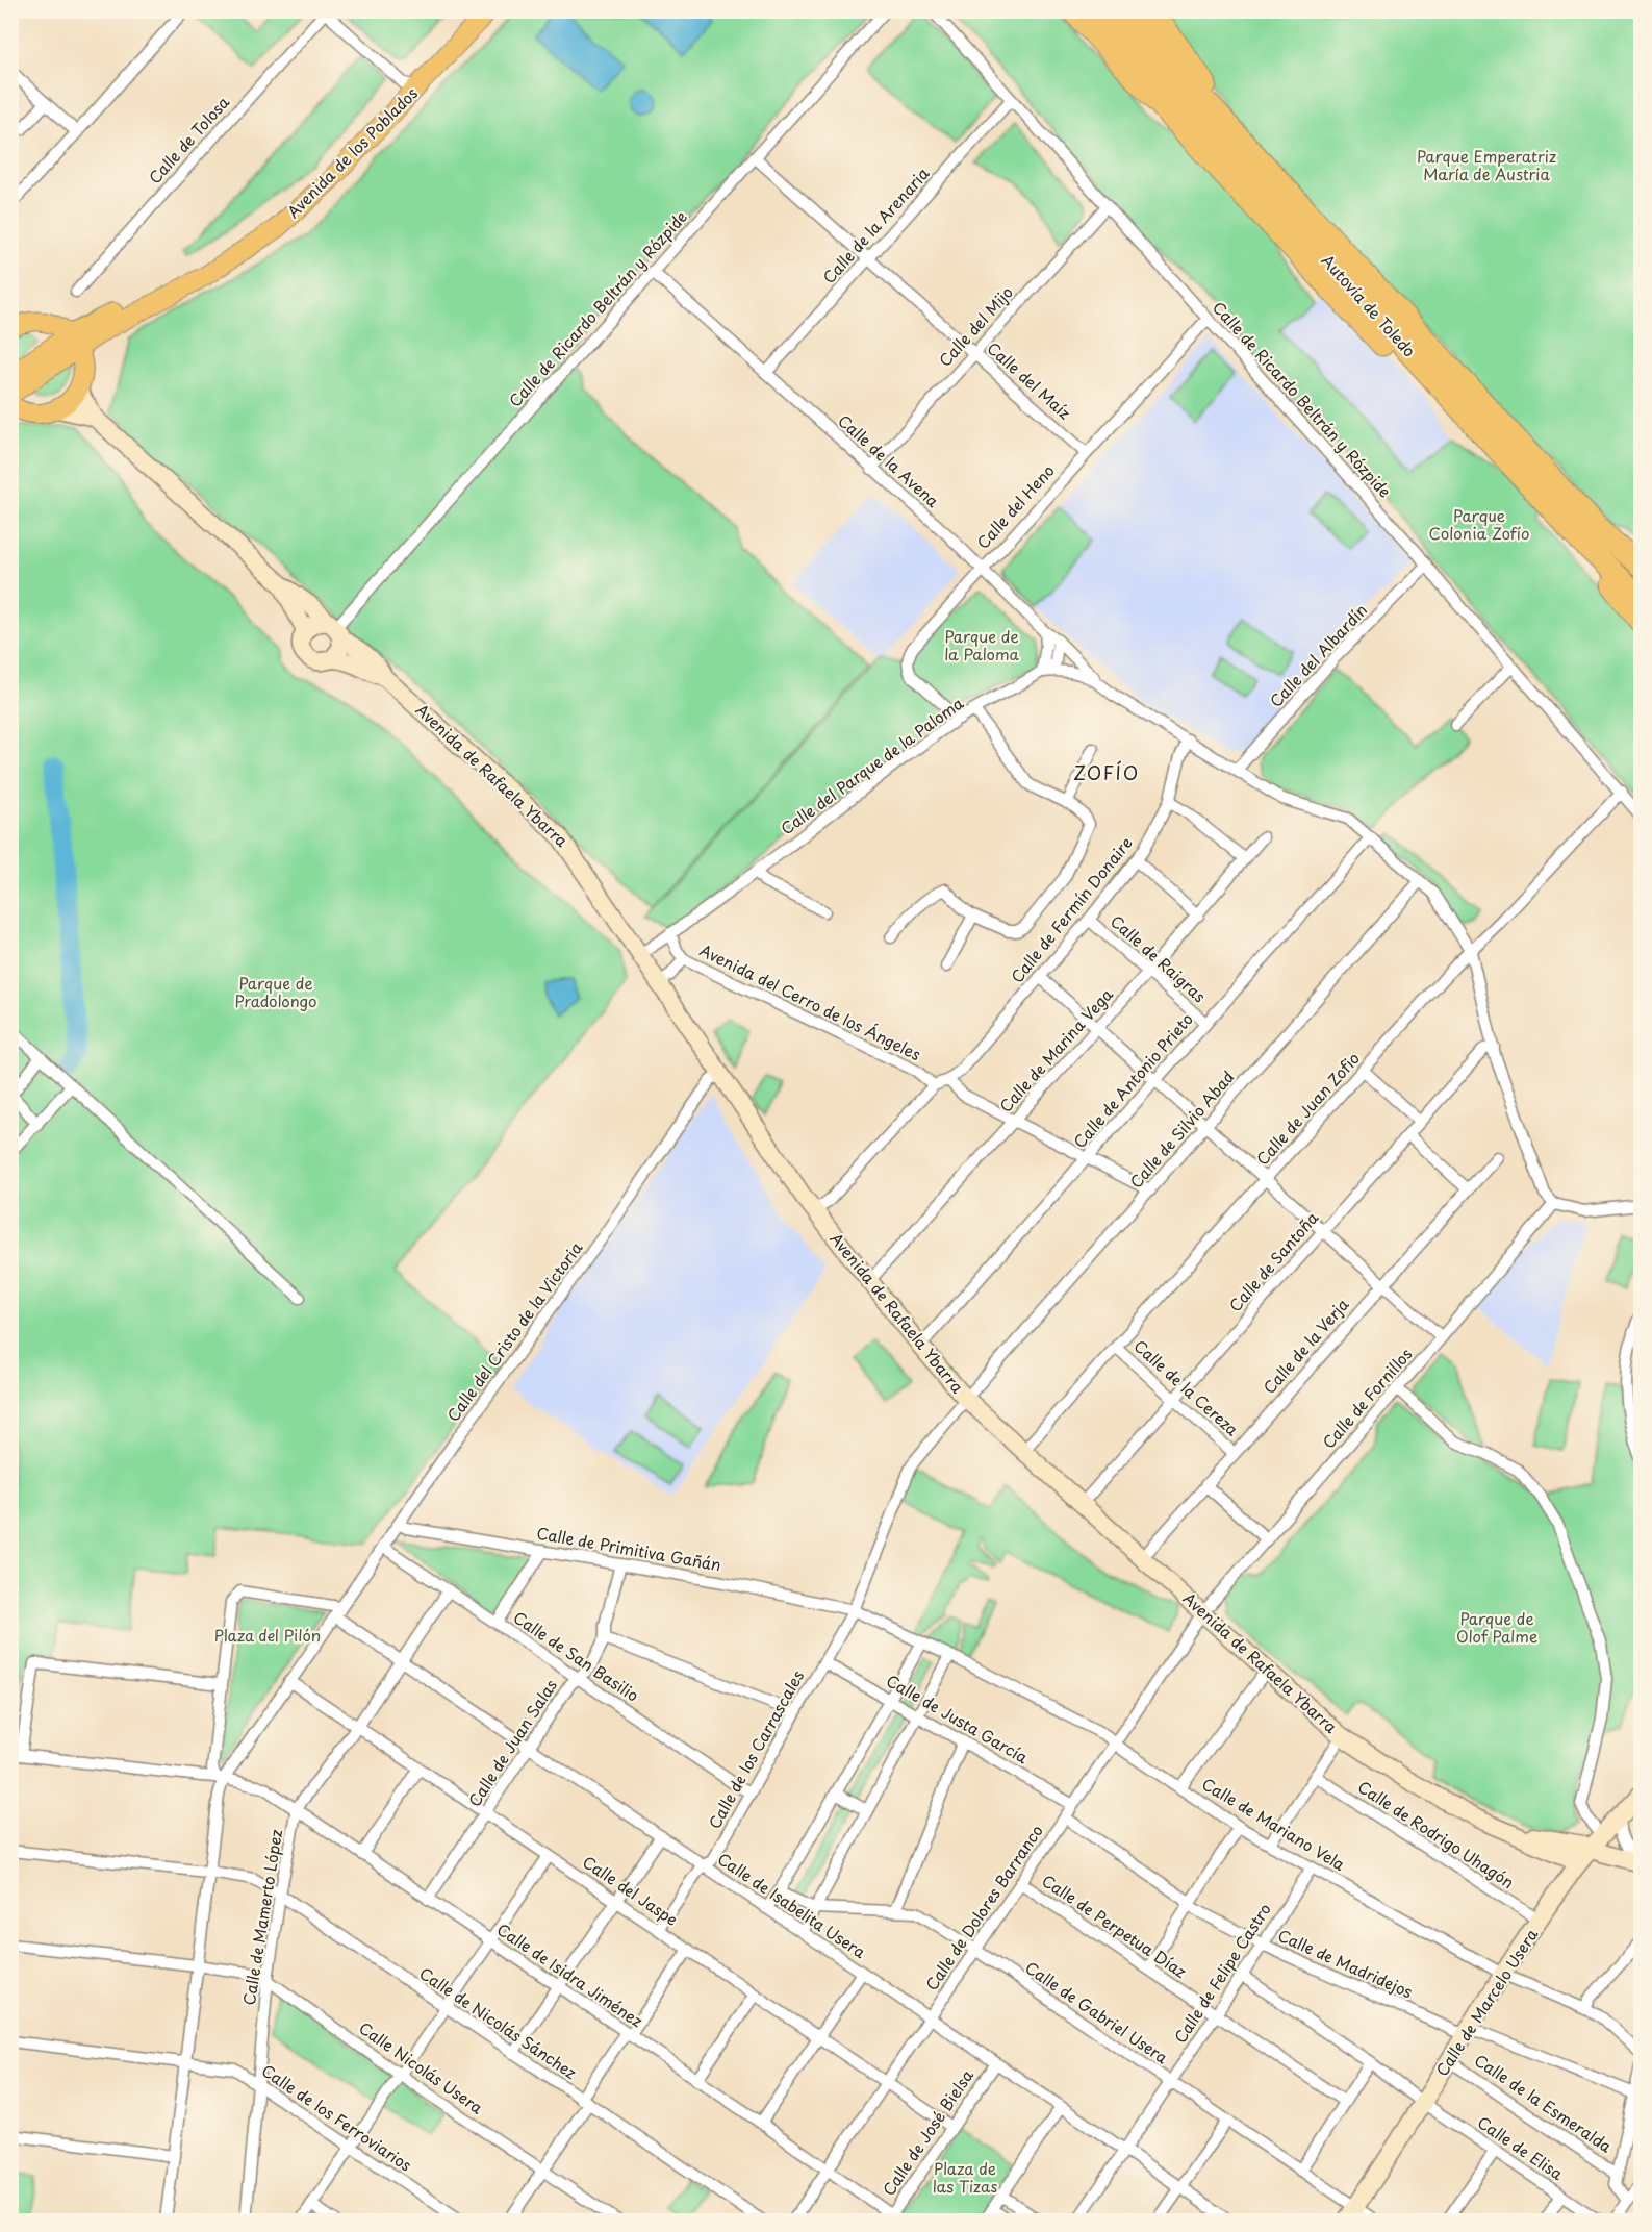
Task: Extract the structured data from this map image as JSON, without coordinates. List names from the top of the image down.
{
  "streets": {
    "highway": ["Autovía de Toledo"],
    "main road": ["Avenida de los Poblados", "Avenida de Rafaela Ybarra", "Calle de Marcelo Usera"],
    "street": [
      "Calle de Tolosa",
      "Calle de la Arenaria",
      "Calle de Ricardo Beltrán y Rózpide",
      "Calle del Mijo",
      "Calle del Maíz",
      "Calle de la Avena",
      "Calle del Heno",
      "Calle del Albardín",
      "Calle del Parque de la Paloma",
      "Calle de Fermín Donaire",
      "Calle de Raigras",
      "Avenida del Cerro de los Ángeles",
      "Calle de Marina Vega",
      "Calle de Antonio Prieto",
      "Calle de Juan Zofio",
      "Calle de Silvio Abad",
      "Calle de Santoña",
      "Calle del Cristo de la Victoria",
      "Calle de la Verja",
      "Calle de la Cereza",
      "Calle de Fornillos",
      "Calle de Primitiva Gañán",
      "Calle de San Basilio",
      "Calle de Justa García",
      "Calle de Juan Salas",
      "Calle de los Carrascales",
      "Calle de Mariano Vela",
      "Calle de Rodrigo Uhagón",
      "Calle del Jaspe",
      "Calle de Isabelita Usera",
      "Calle de Dolores Barranco",
      "Calle de Mamerto López",
      "Calle de Perpetua Díaz",
      "Calle de Madridejos",
      "Calle de Felipe Castro",
      "Calle de Isidra Jiménez",
      "Calle de Gabriel Usera",
      "Calle de Nicolás Sánchez",
      "Calle Nicolás Usera",
      "Calle de la Esmeralda",
      "Calle de los Ferroviarios",
      "Calle de José Bielsa",
      "Calle de Elisa"
    ]
  },
  "crossings": [
    ["Calle de la Arenaria", "Calle de Ricardo Beltrán y Rózpide"],
    ["Calle de la Arenaria", "Calle del Maíz"],
    ["Calle de la Arenaria", "Calle de la Avena"],
    ["Calle de Ricardo Beltrán y Rózpide", "Calle del Mijo"],
    ["Calle de Ricardo Beltrán y Rózpide", "Calle del Maíz"],
    ["Calle de Ricardo Beltrán y Rózpide", "Calle de la Avena"],
    ["Calle de Ricardo Beltrán y Rózpide", "Calle del Heno"],
    ["Calle de Ricardo Beltrán y Rózpide", "Calle del Albardín"],
    ["Calle de Ricardo Beltrán y Rózpide", "Avenida de Rafaela Ybarra"],
    ["Calle de Ricardo Beltrán y Rózpide", "Calle de Juan Zofio"],
    ["Calle del Mijo", "Calle del Maíz"],
    ["Calle del Mijo", "Calle de la Avena"],
    ["Calle del Maíz", "Calle del Heno"],
    ["Calle de la Avena", "Calle del Heno"],
    ["Calle de la Avena", "Calle del Parque de la Paloma"],
    ["Calle del Heno", "Calle del Parque de la Paloma"],
    ["Calle del Parque de la Paloma", "Avenida de Rafaela Ybarra"],
    ["Avenida de Rafaela Ybarra", "Calle de Marina Vega"],
    ["Avenida de Rafaela Ybarra", "Calle de Antonio Prieto"],
    ["Avenida de Rafaela Ybarra", "Calle de Juan Zofio"],
    ["Avenida de Rafaela Ybarra", "Calle de Silvio Abad"],
    ["Avenida de Rafaela Ybarra", "Calle de Santoña"],
    ["Avenida de Rafaela Ybarra", "Calle del Cristo de la Victoria"],
    ["Avenida de Rafaela Ybarra", "Calle de la Verja"],
    ["Avenida de Rafaela Ybarra", "Calle de Fornillos"],
    ["Avenida de Rafaela Ybarra", "Calle de Dolores Barranco"],
    ["Avenida de Rafaela Ybarra", "Calle de Marcelo Usera"],
    ["Calle de Fermín Donaire", "Calle de Raigras"],
    ["Calle de Raigras", "Calle de Marina Vega"],
    ["Calle de Raigras", "Calle de Antonio Prieto"],
    ["Calle de Juan Zofio", "Calle de la Cereza"],
    ["Calle de Silvio Abad", "Calle de Primitiva Gañán"],
    ["Calle de Silvio Abad", "Calle de los Carrascales"],
    ["Calle de Silvio Abad", "Calle de Mariano Vela"],
    ["Calle de Santoña", "Calle de la Cereza"],
    ["Calle del Cristo de la Victoria", "Calle de Primitiva Gañán"],
    ["Calle del Cristo de la Victoria", "Calle de San Basilio"],
    ["Calle del Cristo de la Victoria", "Calle del Jaspe"],
    ["Calle del Cristo de la Victoria", "Calle de Isabelita Usera"],
    ["Calle del Cristo de la Victoria", "Calle de Isidra Jiménez"],
    ["Calle del Cristo de la Victoria", "Calle de Nicolás Sánchez"],
    ["Calle del Cristo de la Victoria", "Calle Nicolás Usera"],
    ["Calle del Cristo de la Victoria", "Calle de los Ferroviarios"],
    ["Calle de la Verja", "Calle de la Cereza"],
    ["Calle de Fornillos", "Calle de Dolores Barranco"],
    ["Calle de Primitiva Gañán", "Calle de Juan Salas"],
    ["Calle de Primitiva Gañán", "Calle de los Carrascales"],
    ["Calle de Primitiva Gañán", "Calle de Mariano Vela"],
    ["Calle de San Basilio", "Calle de Juan Salas"],
    ["Calle de San Basilio", "Calle de los Carrascales"],
    ["Calle de San Basilio", "Calle de Mamerto López"],
    ["Calle de Justa García", "Calle de los Carrascales"],
    ["Calle de Justa García", "Calle de Dolores Barranco"],
    ["Calle de Juan Salas", "Calle del Jaspe"],
    ["Calle de Juan Salas", "Calle de Isabelita Usera"],
    ["Calle de Juan Salas", "Calle de Isidra Jiménez"],
    ["Calle de los Carrascales", "Calle de Mariano Vela"],
    ["Calle de los Carrascales", "Calle del Jaspe"],
    ["Calle de los Carrascales", "Calle de Isabelita Usera"],
    ["Calle de Mariano Vela", "Calle de Dolores Barranco"],
    ["Calle de Mariano Vela", "Calle de Felipe Castro"],
    ["Calle de Mariano Vela", "Calle de Marcelo Usera"],
    ["Calle de Rodrigo Uhagón", "Calle de Marcelo Usera"],
    ["Calle del Jaspe", "Calle de Dolores Barranco"],
    ["Calle del Jaspe", "Calle de Mamerto López"],
    ["Calle del Jaspe", "Calle de José Bielsa"],
    ["Calle de Isabelita Usera", "Calle de Dolores Barranco"],
    ["Calle de Isabelita Usera", "Calle de Mamerto López"],
    ["Calle de Isabelita Usera", "Calle de Felipe Castro"],
    ["Calle de Isabelita Usera", "Calle de José Bielsa"],
    ["Calle de Dolores Barranco", "Calle de Perpetua Díaz"],
    ["Calle de Dolores Barranco", "Calle de Madridejos"],
    ["Calle de Dolores Barranco", "Calle de Isidra Jiménez"],
    ["Calle de Dolores Barranco", "Calle de Gabriel Usera"],
    ["Calle de Mamerto López", "Calle de Isidra Jiménez"],
    ["Calle de Mamerto López", "Calle de Nicolás Sánchez"],
    ["Calle de Mamerto López", "Calle Nicolás Usera"],
    ["Calle de Mamerto López", "Calle de los Ferroviarios"],
    ["Calle de Perpetua Díaz", "Calle de Felipe Castro"],
    ["Calle de Madridejos", "Calle de Felipe Castro"],
    ["Calle de Madridejos", "Calle de Marcelo Usera"],
    ["Calle de Felipe Castro", "Calle de Gabriel Usera"],
    ["Calle de Felipe Castro", "Calle de Elisa"],
    ["Calle de Isidra Jiménez", "Calle de José Bielsa"],
    ["Calle de Marcelo Usera", "Calle de Gabriel Usera"],
    ["Calle de Marcelo Usera", "Calle de la Esmeralda"],
    ["Calle de Marcelo Usera", "Calle de Elisa"]
  ],
  "districts": ["ZOFÍO"],
  "parks": [
    "Parque Emperatriz María de Austria",
    "Parque Colonia Zofío",
    "Parque de la Paloma",
    "Parque de Pradolongo",
    "Parque de Olof Palme",
    "Plaza del Pilón",
    "Plaza de las Tizas"
  ]
}
